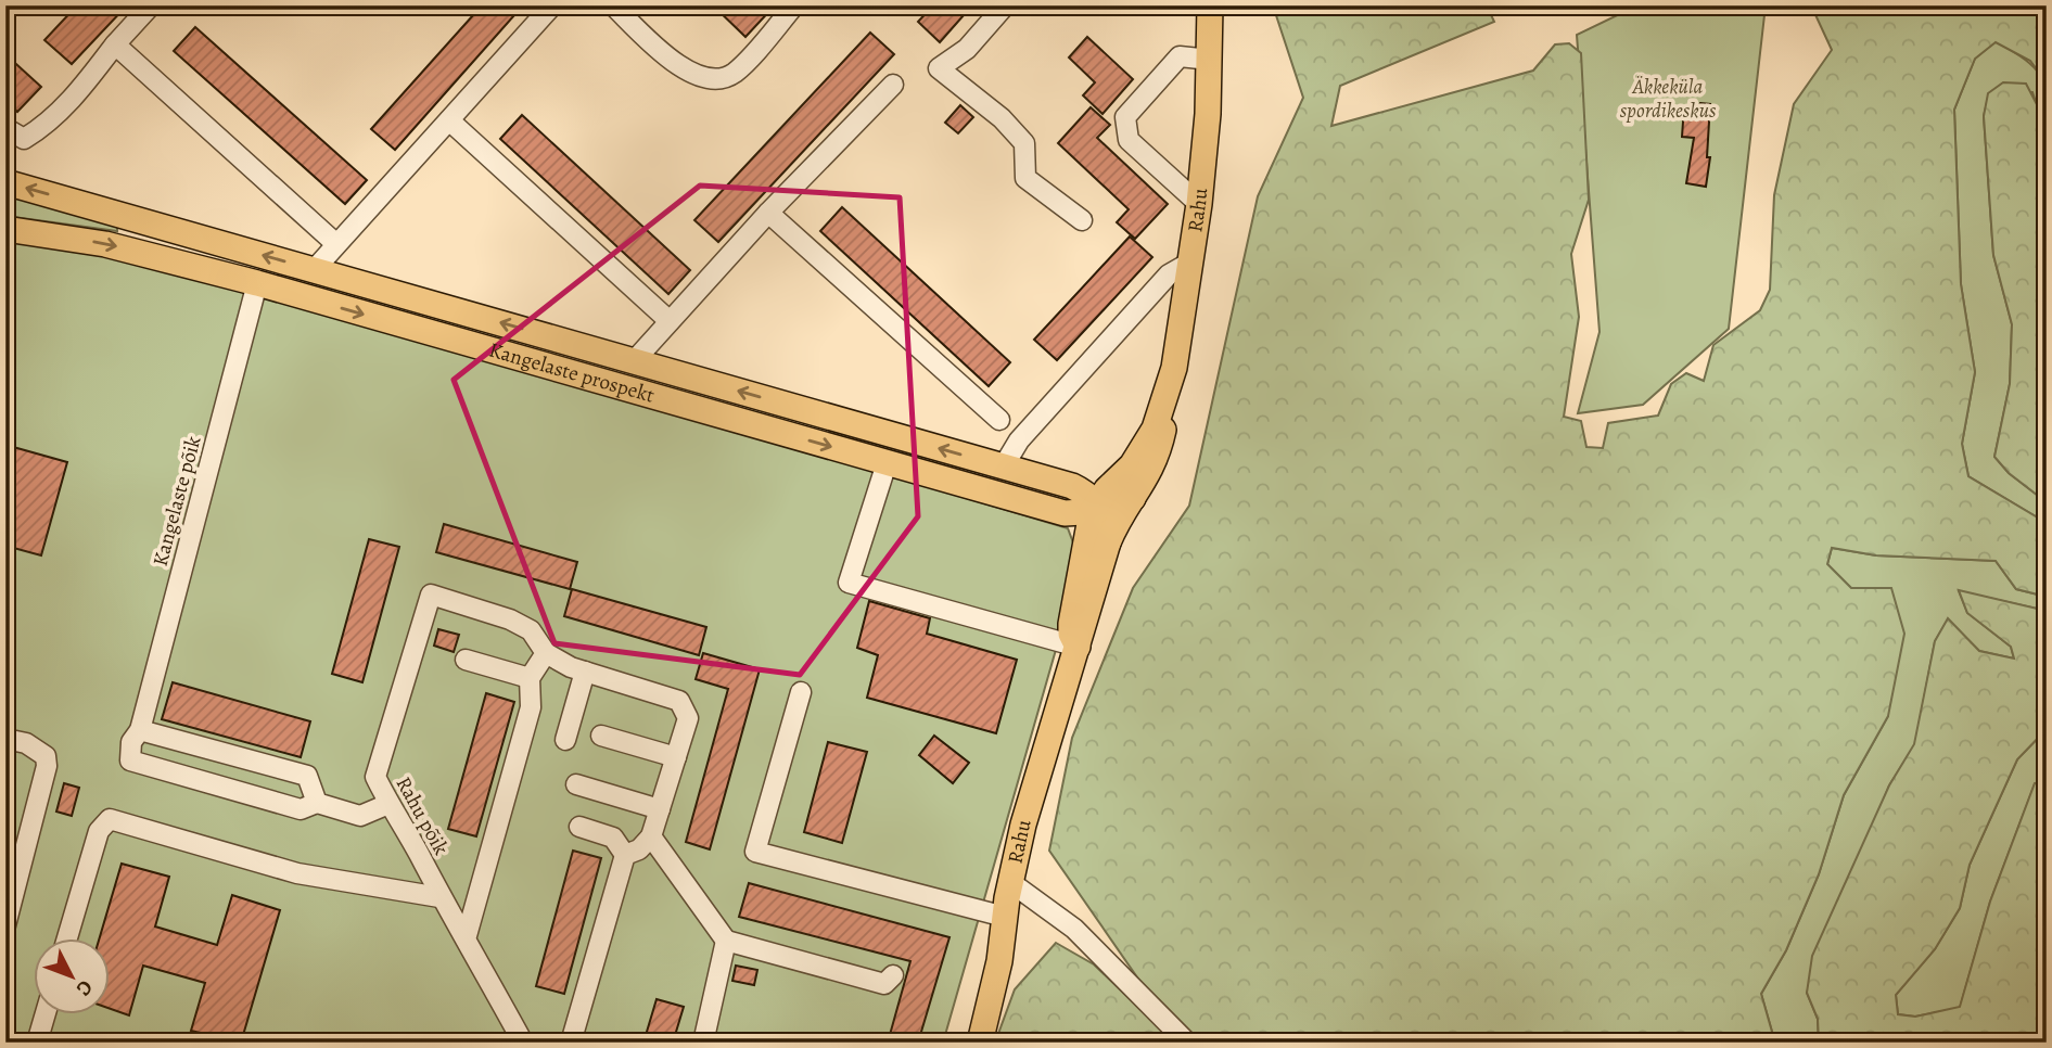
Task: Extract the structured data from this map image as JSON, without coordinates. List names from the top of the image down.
{
  "streets": {
    "main road": ["Rahu", "Kangelaste prospekt"],
    "street": ["Kangelaste põik", "Rahu põik"]
  },
  "crossings": [
    ["Rahu", "Kangelaste prospekt"],
    ["Kangelaste prospekt", "Kangelaste põik"]
  ],
  "parks": ["Äkkeküla spordikeskus"],
  "north": "bottom right"
}
